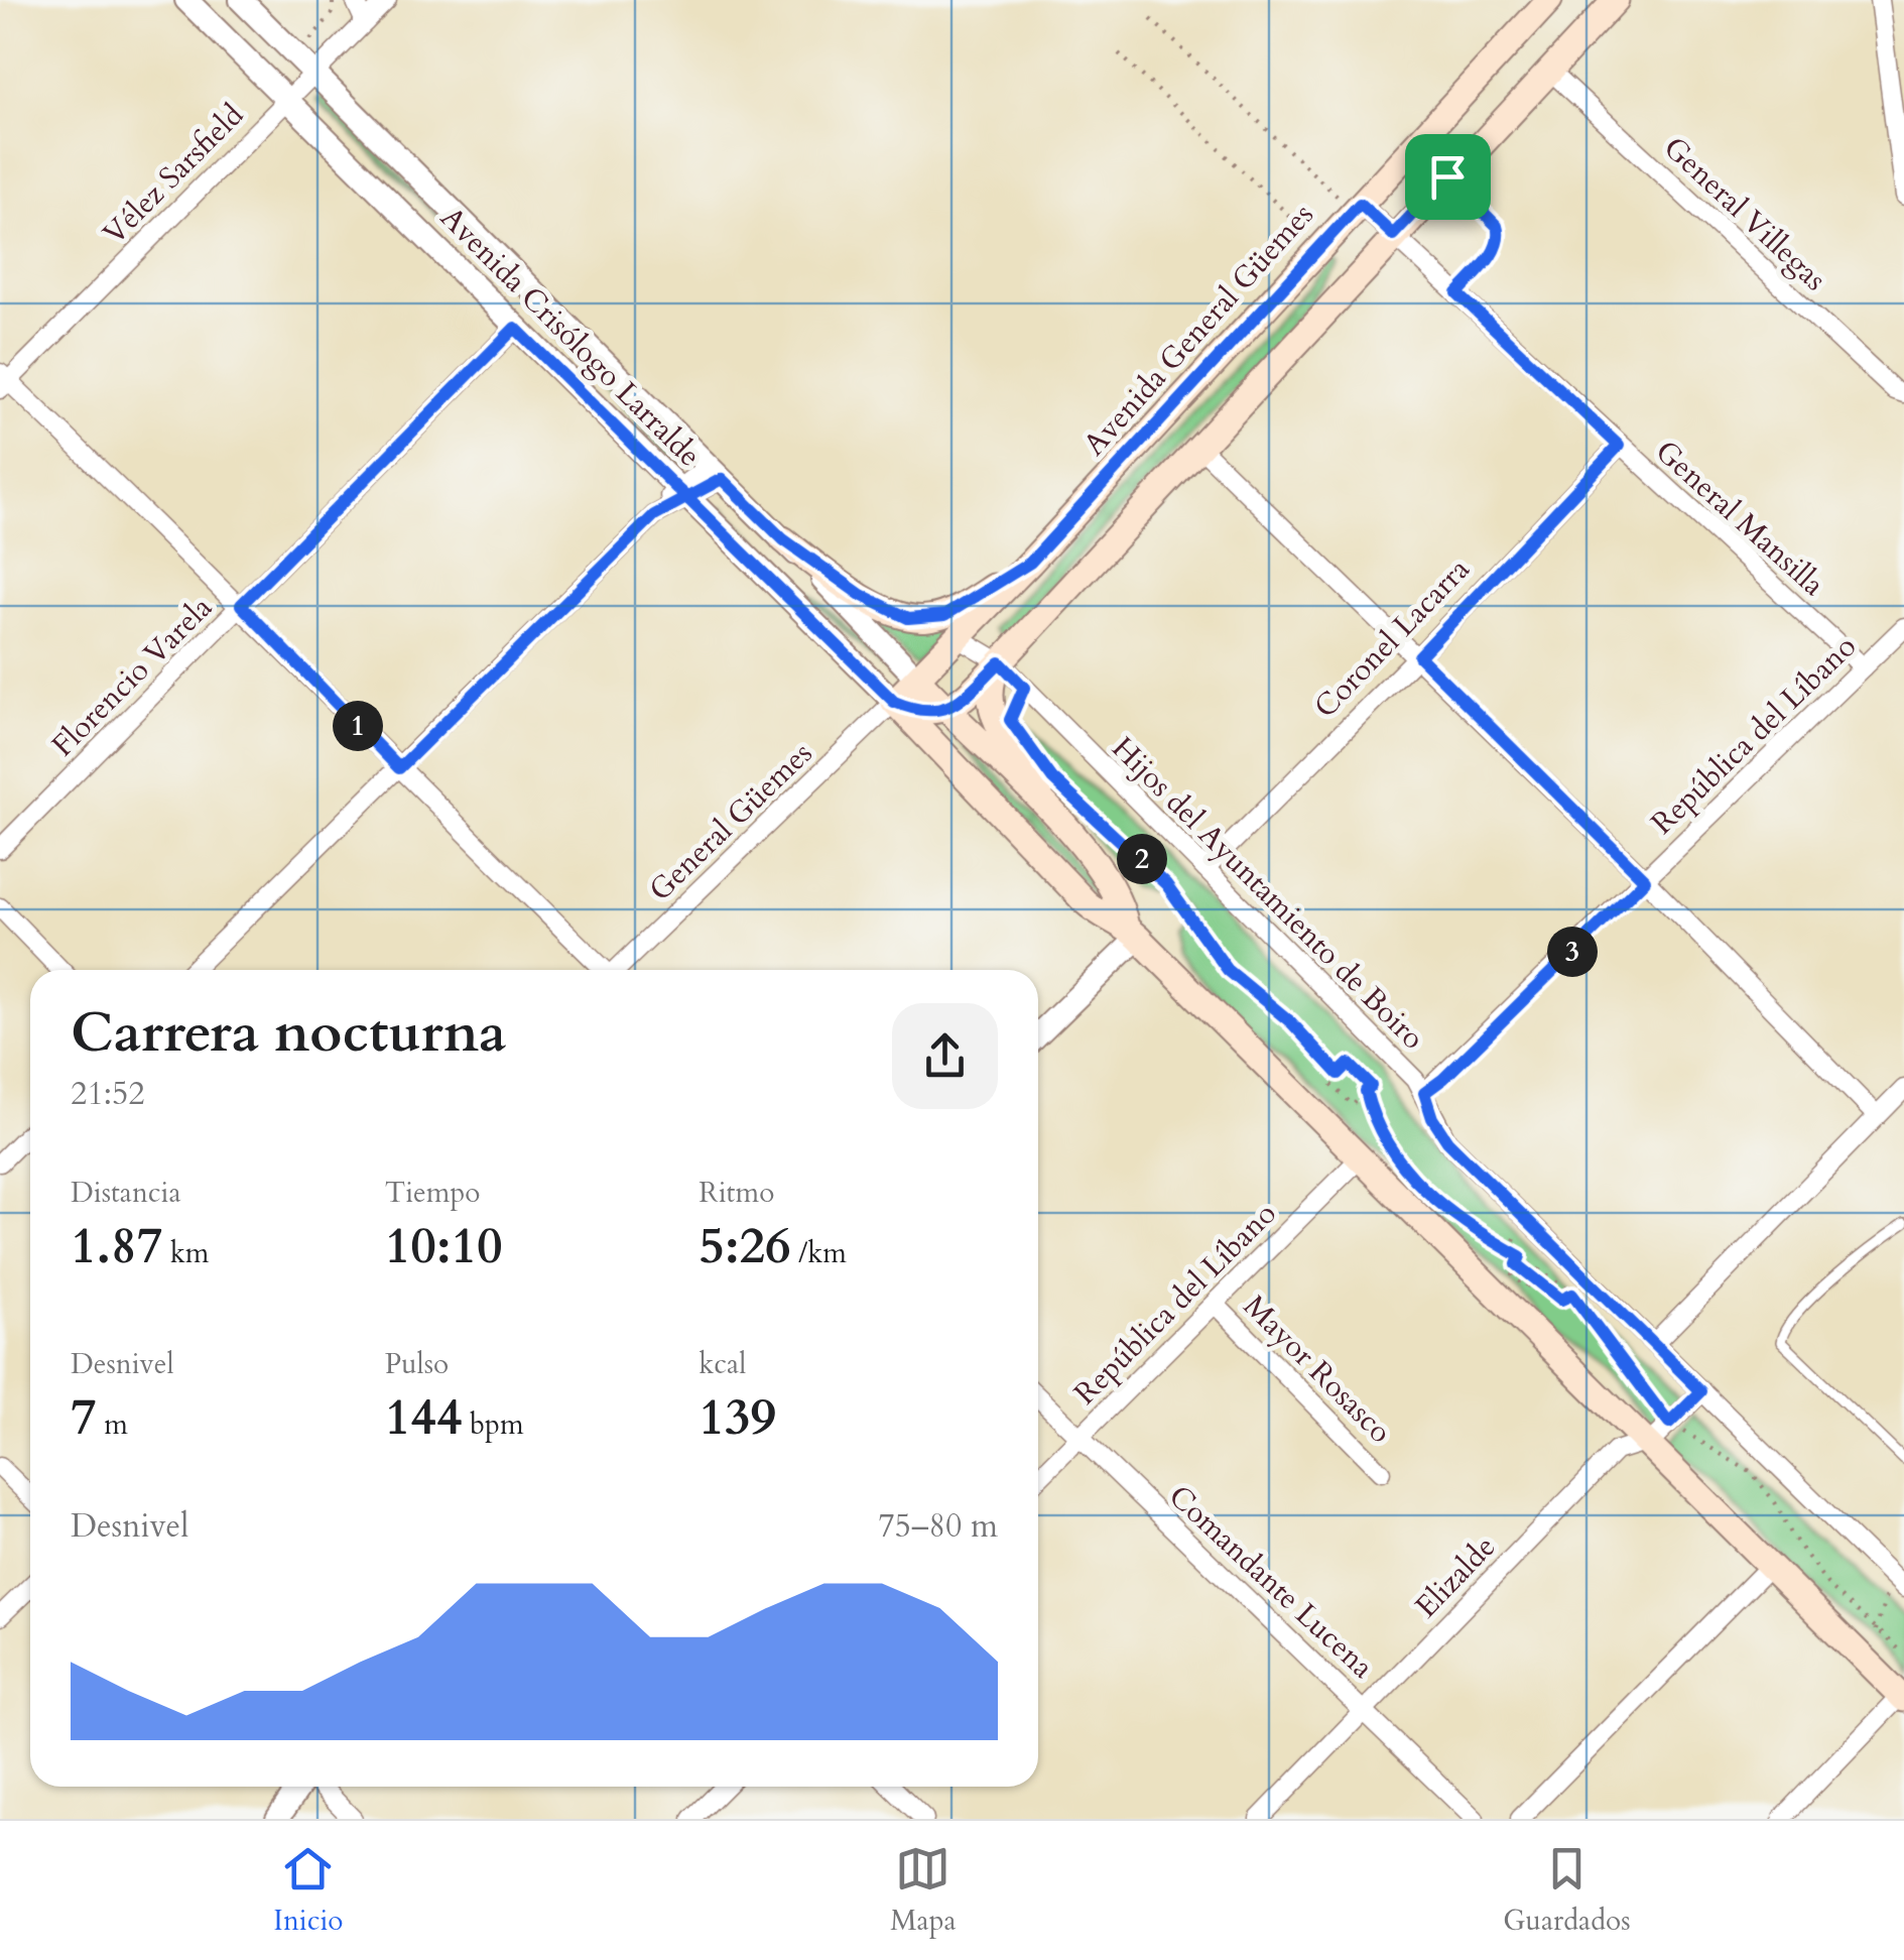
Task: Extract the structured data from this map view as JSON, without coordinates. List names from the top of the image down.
{
  "streets": {
    "main road": ["Avenida General Güemes", "Avenida Crisólogo Larralde"],
    "street": [
      "Vélez Sarsfield",
      "General Villegas",
      "General Mansilla",
      "Coronel Lacarra",
      "Florencio Varela",
      "República del Líbano",
      "General Güemes",
      "Hijos del Ayuntamiento de Boiro",
      "Mayor Rosasco",
      "Elizalde",
      "Comandante Lucena"
    ]
  },
  "crossings": [
    ["Vélez Sarsfield", "Avenida Crisólogo Larralde"],
    ["Avenida General Güemes", "Avenida Crisólogo Larralde"],
    ["Avenida General Güemes", "General Mansilla"],
    ["Avenida General Güemes", "General Güemes"],
    ["Avenida General Güemes", "Hijos del Ayuntamiento de Boiro"],
    ["Avenida Crisólogo Larralde", "Florencio Varela"],
    ["Avenida Crisólogo Larralde", "República del Líbano"],
    ["Avenida Crisólogo Larralde", "General Güemes"],
    ["Avenida Crisólogo Larralde", "Elizalde"],
    ["General Mansilla", "Coronel Lacarra"],
    ["General Mansilla", "República del Líbano"],
    ["Coronel Lacarra", "Hijos del Ayuntamiento de Boiro"],
    ["República del Líbano", "Hijos del Ayuntamiento de Boiro"],
    ["República del Líbano", "Mayor Rosasco"],
    ["República del Líbano", "Comandante Lucena"],
    ["Hijos del Ayuntamiento de Boiro", "Elizalde"],
    ["Elizalde", "Comandante Lucena"]
  ],
  "page": {
    "pins": ["1", "2", "3"],
    "heading": ["Carrera nocturna", "21:52"],
    "stats": [
      ["Distancia", "1.87 km"],
      ["Tiempo", "10:10"],
      ["Ritmo", "5:26 /km"],
      ["Desnivel", "7 m"],
      ["Pulso", "144 bpm"],
      ["kcal", "139"]
    ],
    "chart": ["Desnivel", "75–80 m"],
    "tabs": ["Inicio", "Mapa", "Guardados"]
  }
}
